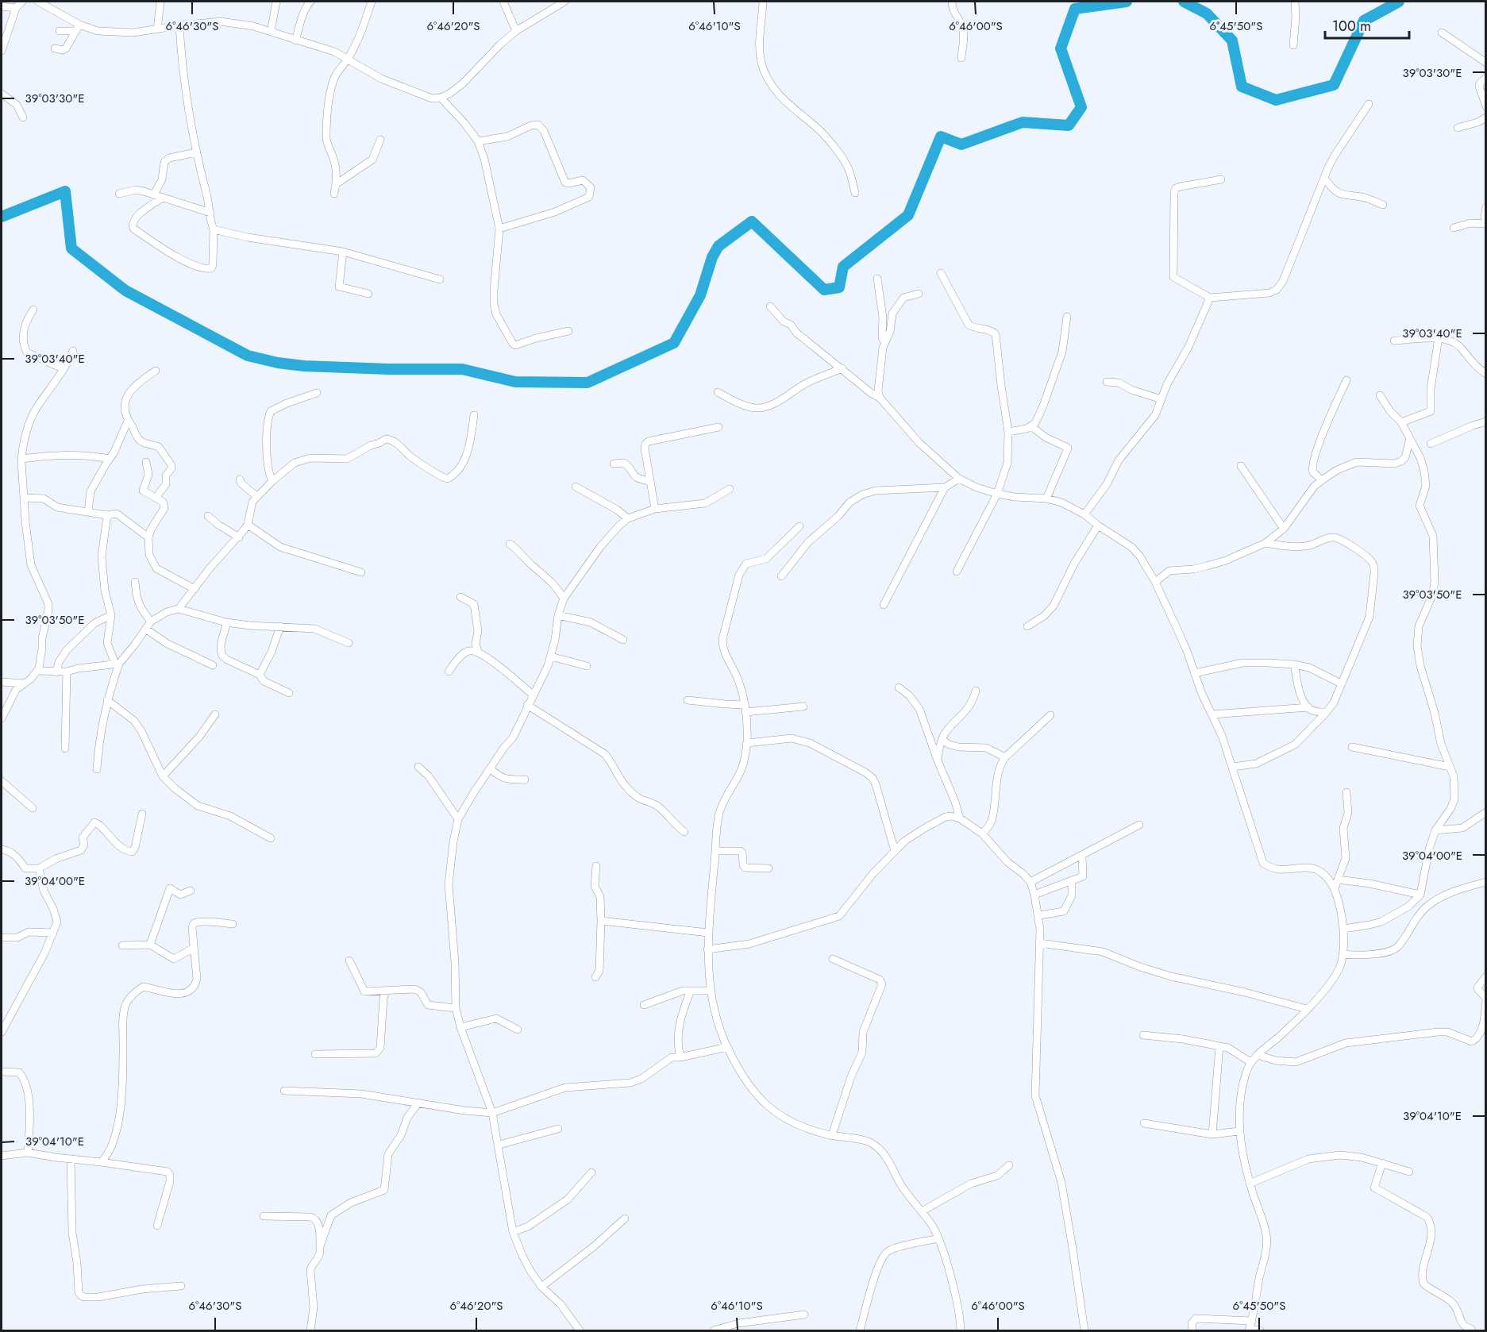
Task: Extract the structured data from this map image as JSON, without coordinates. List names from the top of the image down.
{
  "scale_bar": "100 m",
  "coordinates": [
    "6°46'30\"S",
    "6°46'20\"S",
    "6°46'10\"S",
    "6°46'00\"S",
    "6°45'50\"S",
    "39°03'30\"E",
    "39°03'40\"E",
    "39°03'50\"E",
    "39°04'00\"E",
    "39°04'10\"E"
  ]
}
